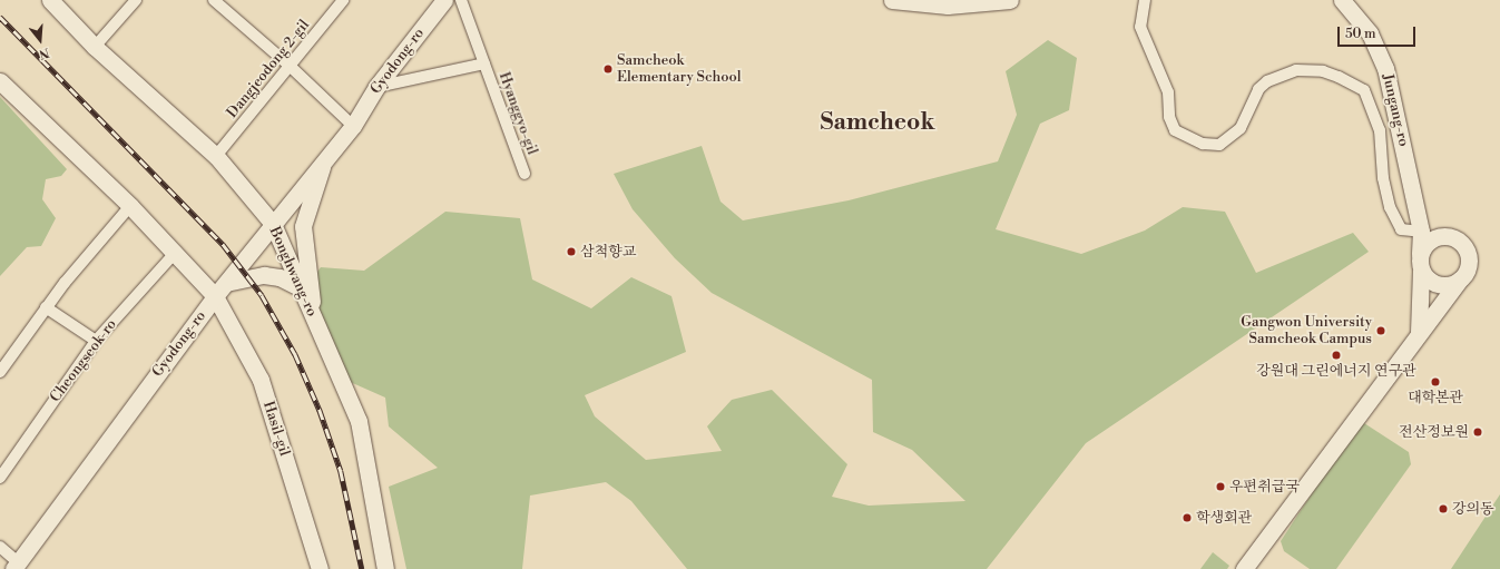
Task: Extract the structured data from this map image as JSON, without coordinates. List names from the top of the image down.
{
  "streets": {
    "street": [
      "Gyodong-ro",
      "Dangjeodong 2-gil",
      "Jungang-ro",
      "Hyanggyo-gil",
      "Bonghwang-ro",
      "Cheongseok-ro",
      "Hasil-gil"
    ]
  },
  "crossings": [
    ["Gyodong-ro", "Hyanggyo-gil"],
    ["Gyodong-ro", "Bonghwang-ro"],
    ["Gyodong-ro", "Hasil-gil"],
    ["Dangjeodong 2-gil", "Bonghwang-ro"]
  ],
  "districts": ["Samcheok"],
  "places": [
    "Samcheok Elementary School",
    "삼척향교",
    "Gangwon University Samcheok Campus",
    "강원대 그린에너지 연구관",
    "대학본관",
    "전산정보원",
    "우편취급국",
    "강의동",
    "학생회관"
  ],
  "scale_bar": "50 m",
  "north": "bottom"
}
